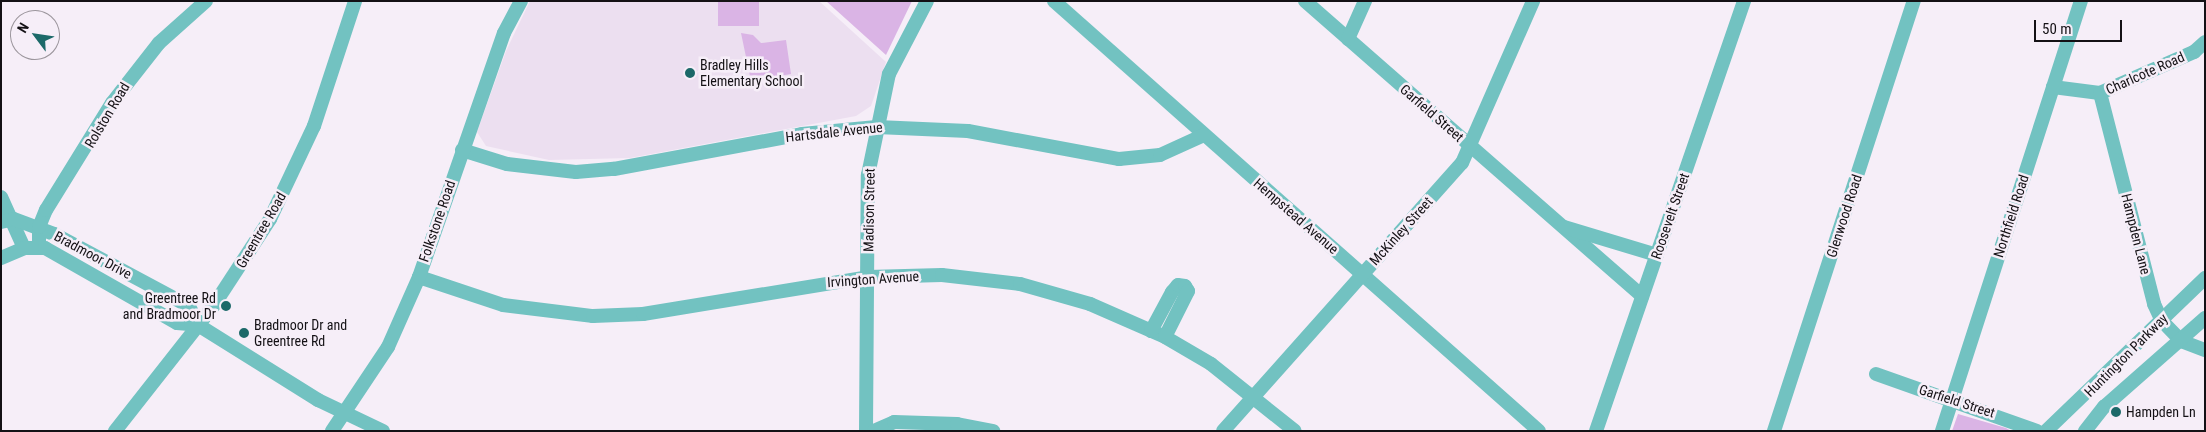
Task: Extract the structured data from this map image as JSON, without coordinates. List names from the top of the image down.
{
  "streets": {
    "street": [
      "Charlcote Road",
      "Garfield Street",
      "Rolston Road",
      "Hartsdale Avenue",
      "Madison Street",
      "Hempstead Avenue",
      "Roosevelt Street",
      "Glenwood Road",
      "Northfield Road",
      "Folkstone Road",
      "Greentree Road",
      "McKinley Street",
      "Hampden Lane",
      "Bradmoor Drive",
      "Irvington Avenue",
      "Huntington Parkway"
    ]
  },
  "crossings": [
    ["Charlcote Road", "Northfield Road"],
    ["Charlcote Road", "Hampden Lane"],
    ["Garfield Street", "Roosevelt Street"],
    ["Garfield Street", "Northfield Road"],
    ["Garfield Street", "McKinley Street"],
    ["Rolston Road", "Bradmoor Drive"],
    ["Hartsdale Avenue", "Madison Street"],
    ["Hartsdale Avenue", "Hempstead Avenue"],
    ["Hartsdale Avenue", "Folkstone Road"],
    ["Madison Street", "Irvington Avenue"],
    ["Hempstead Avenue", "McKinley Street"],
    ["Folkstone Road", "Bradmoor Drive"],
    ["Folkstone Road", "Irvington Avenue"],
    ["Greentree Road", "Bradmoor Drive"],
    ["McKinley Street", "Irvington Avenue"],
    ["Hampden Lane", "Huntington Parkway"]
  ],
  "places": [
    "Bradley Hills Elementary School",
    "Greentree Rd and Bradmoor Dr",
    "Bradmoor Dr and Greentree Rd",
    "Hampden Ln"
  ],
  "scale_bar": "50 m",
  "north": "top left"
}
